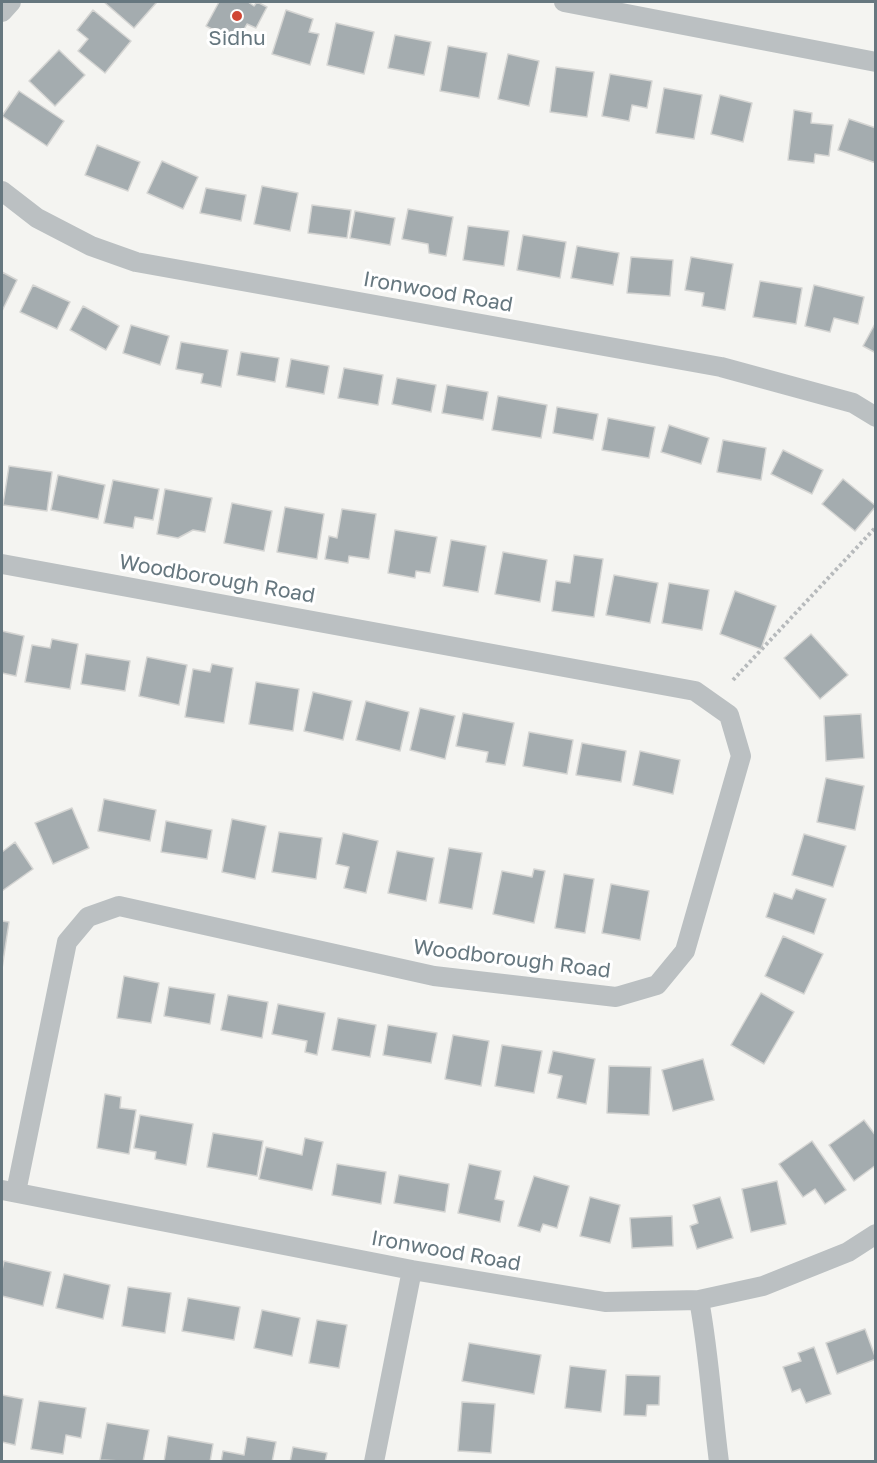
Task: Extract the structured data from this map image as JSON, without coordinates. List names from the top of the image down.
{
  "streets": {
    "street": ["Ironwood Road", "Woodborough Road"]
  },
  "crossings": [
    ["Ironwood Road", "Woodborough Road"]
  ],
  "places": ["Sidhu"]
}
